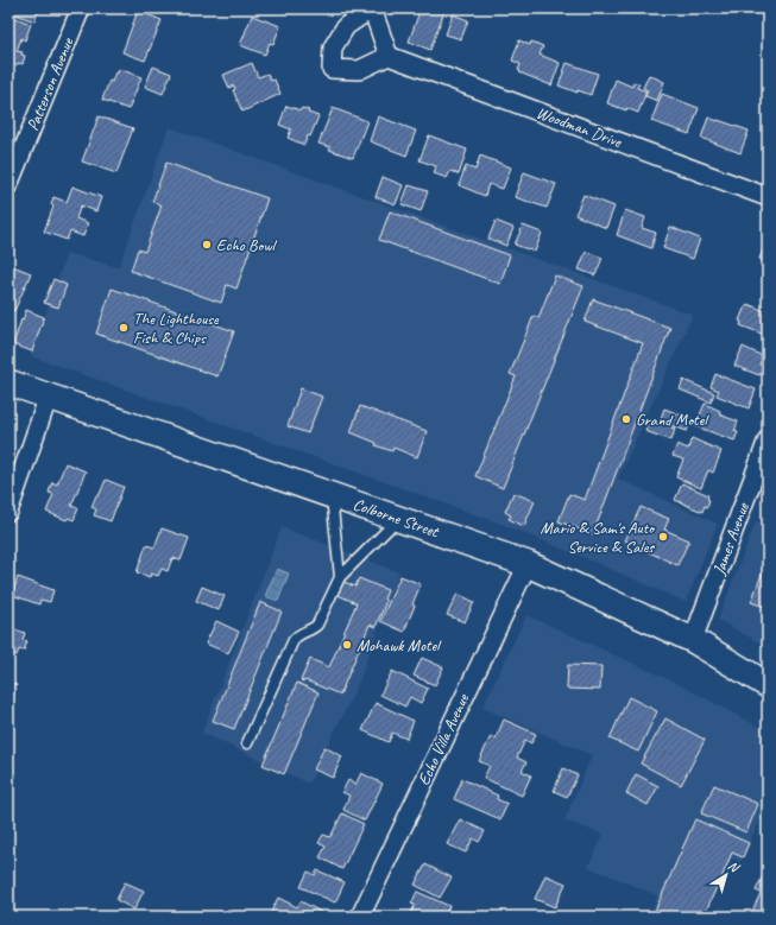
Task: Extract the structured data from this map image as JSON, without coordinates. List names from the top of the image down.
{
  "streets": {
    "main road": ["Colborne Street"],
    "street": [
      "Patterson Avenue",
      "Woodman Drive",
      "James Avenue",
      "Echo Villa Avenue"
    ]
  },
  "crossings": [
    ["Colborne Street", "James Avenue"],
    ["Colborne Street", "Echo Villa Avenue"]
  ],
  "places": [
    "Echo Bowl",
    "The Lighthouse Fish & Chips",
    "Grand Motel",
    "Mario & Sam's Auto Service & Sales",
    "Mohawk Motel"
  ],
  "north": "top right"
}
